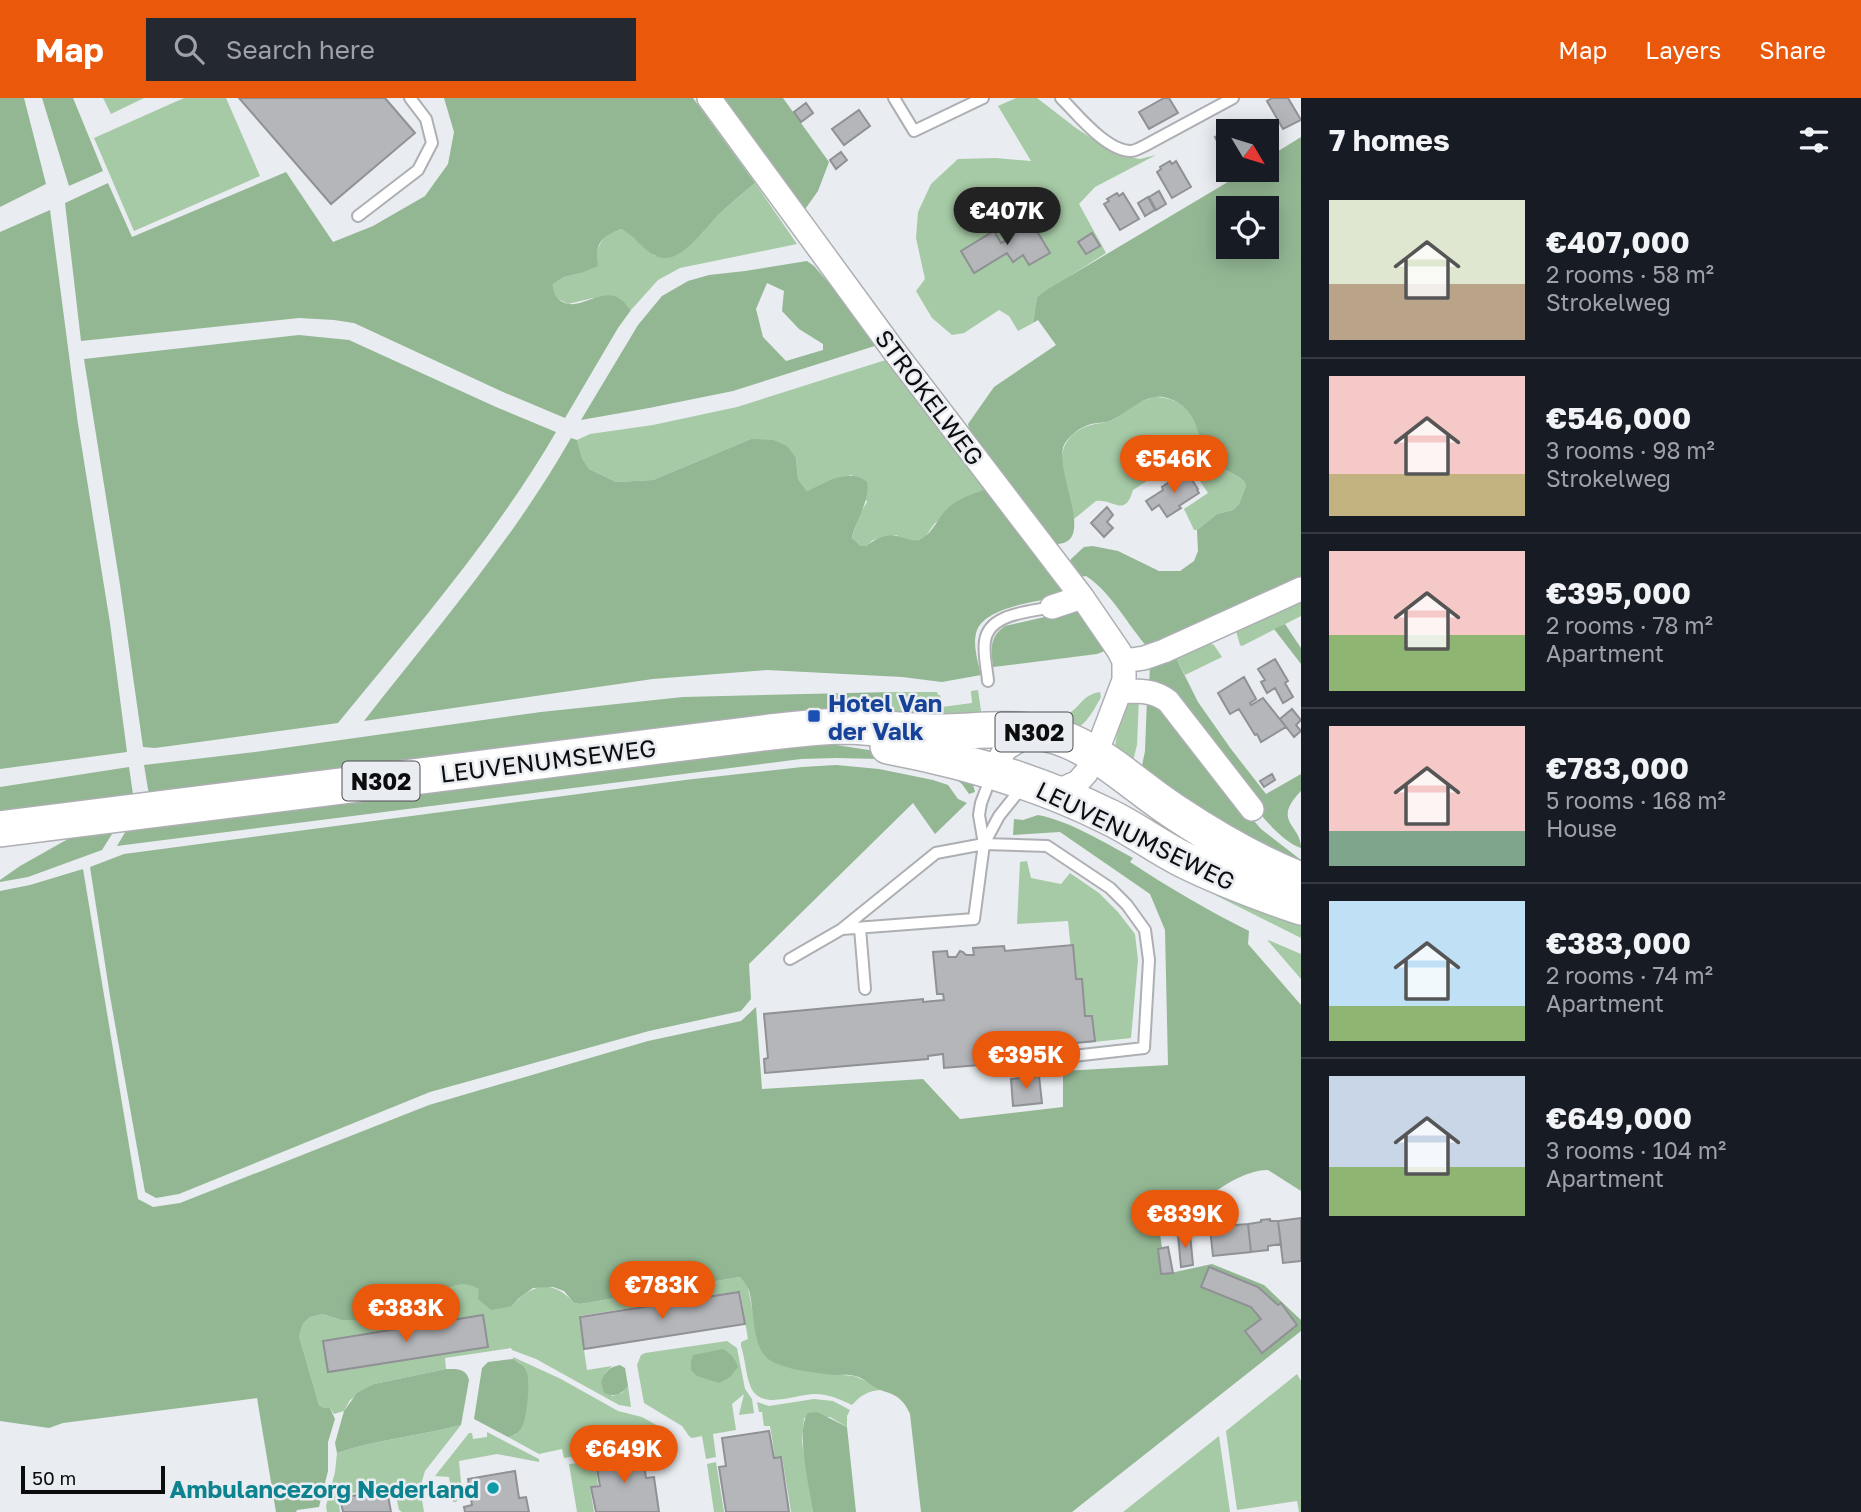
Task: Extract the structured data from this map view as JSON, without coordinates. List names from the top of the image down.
{
  "streets": {
    "main road": ["N302", "LEUVENUMSEWEG"],
    "street": ["STROKELWEG"]
  },
  "places": {
    "transit": ["Hotel Van der Valk"],
    "other": ["Ambulancezorg Nederland"]
  },
  "scale_bar": "50 m",
  "north": "bottom right",
  "page": {
    "header": "Map",
    "search": "Search here",
    "nav": ["Map", "Layers", "Share"],
    "heading": "7 homes",
    "list": [
      {
        "name": "€407,000",
        "note": "2 rooms · 58 m² · Strokelweg"
      },
      {
        "name": "€546,000",
        "note": "3 rooms · 98 m² · Strokelweg"
      },
      {
        "name": "€395,000",
        "note": "2 rooms · 78 m² · Apartment"
      },
      {
        "name": "€783,000",
        "note": "5 rooms · 168 m² · House"
      },
      {
        "name": "€383,000",
        "note": "2 rooms · 74 m² · Apartment"
      },
      {
        "name": "€649,000",
        "note": "3 rooms · 104 m² · Apartment"
      }
    ],
    "price": [
      "€407K",
      "€546K",
      "€395K",
      "€839K",
      "€783K",
      "€383K",
      "€649K"
    ],
    "scale": "50 m"
  }
}
